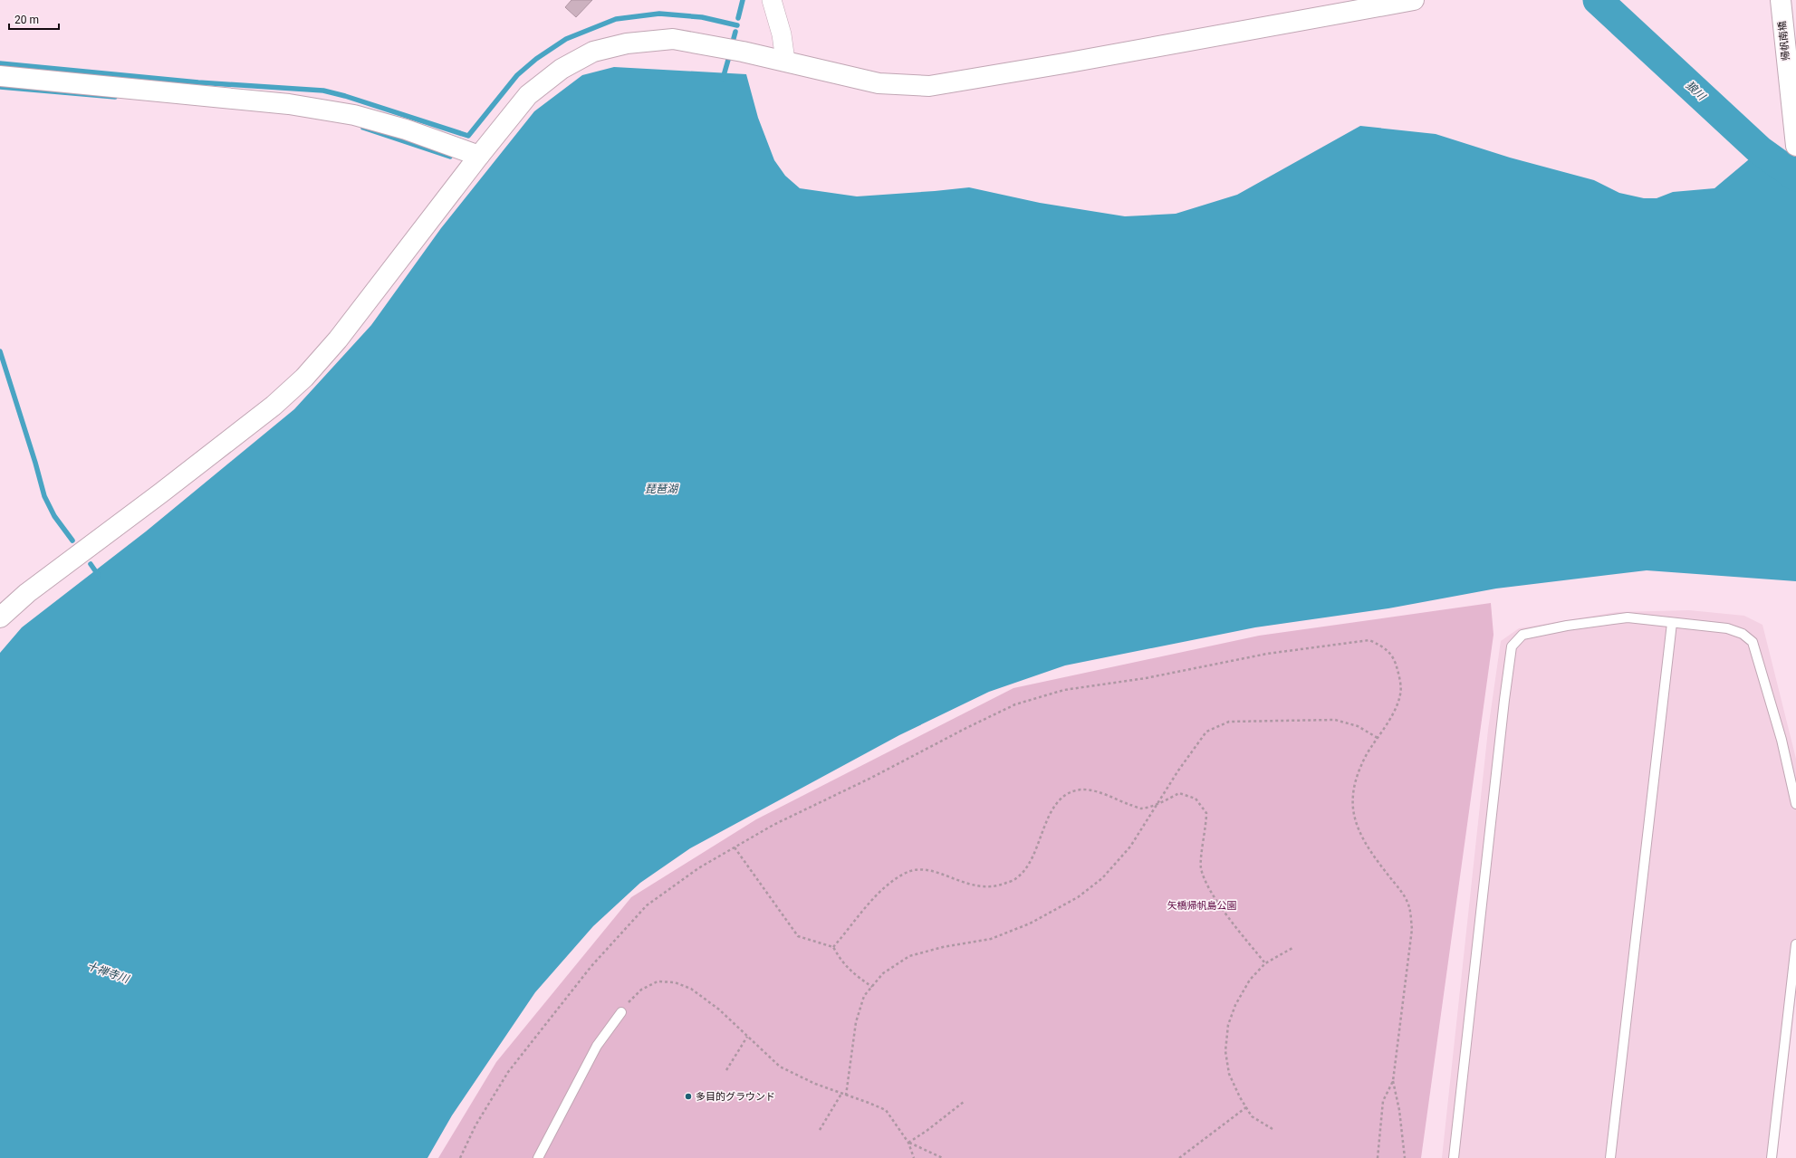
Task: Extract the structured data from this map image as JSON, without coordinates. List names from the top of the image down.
{
  "streets": {
    "street": ["帰帆南橋"]
  },
  "water": ["狼川", "琵琶湖", "十禅寺川"],
  "parks": ["矢橋帰帆島公園"],
  "places": ["多目的グラウンド"],
  "scale_bar": "20 m"
}
